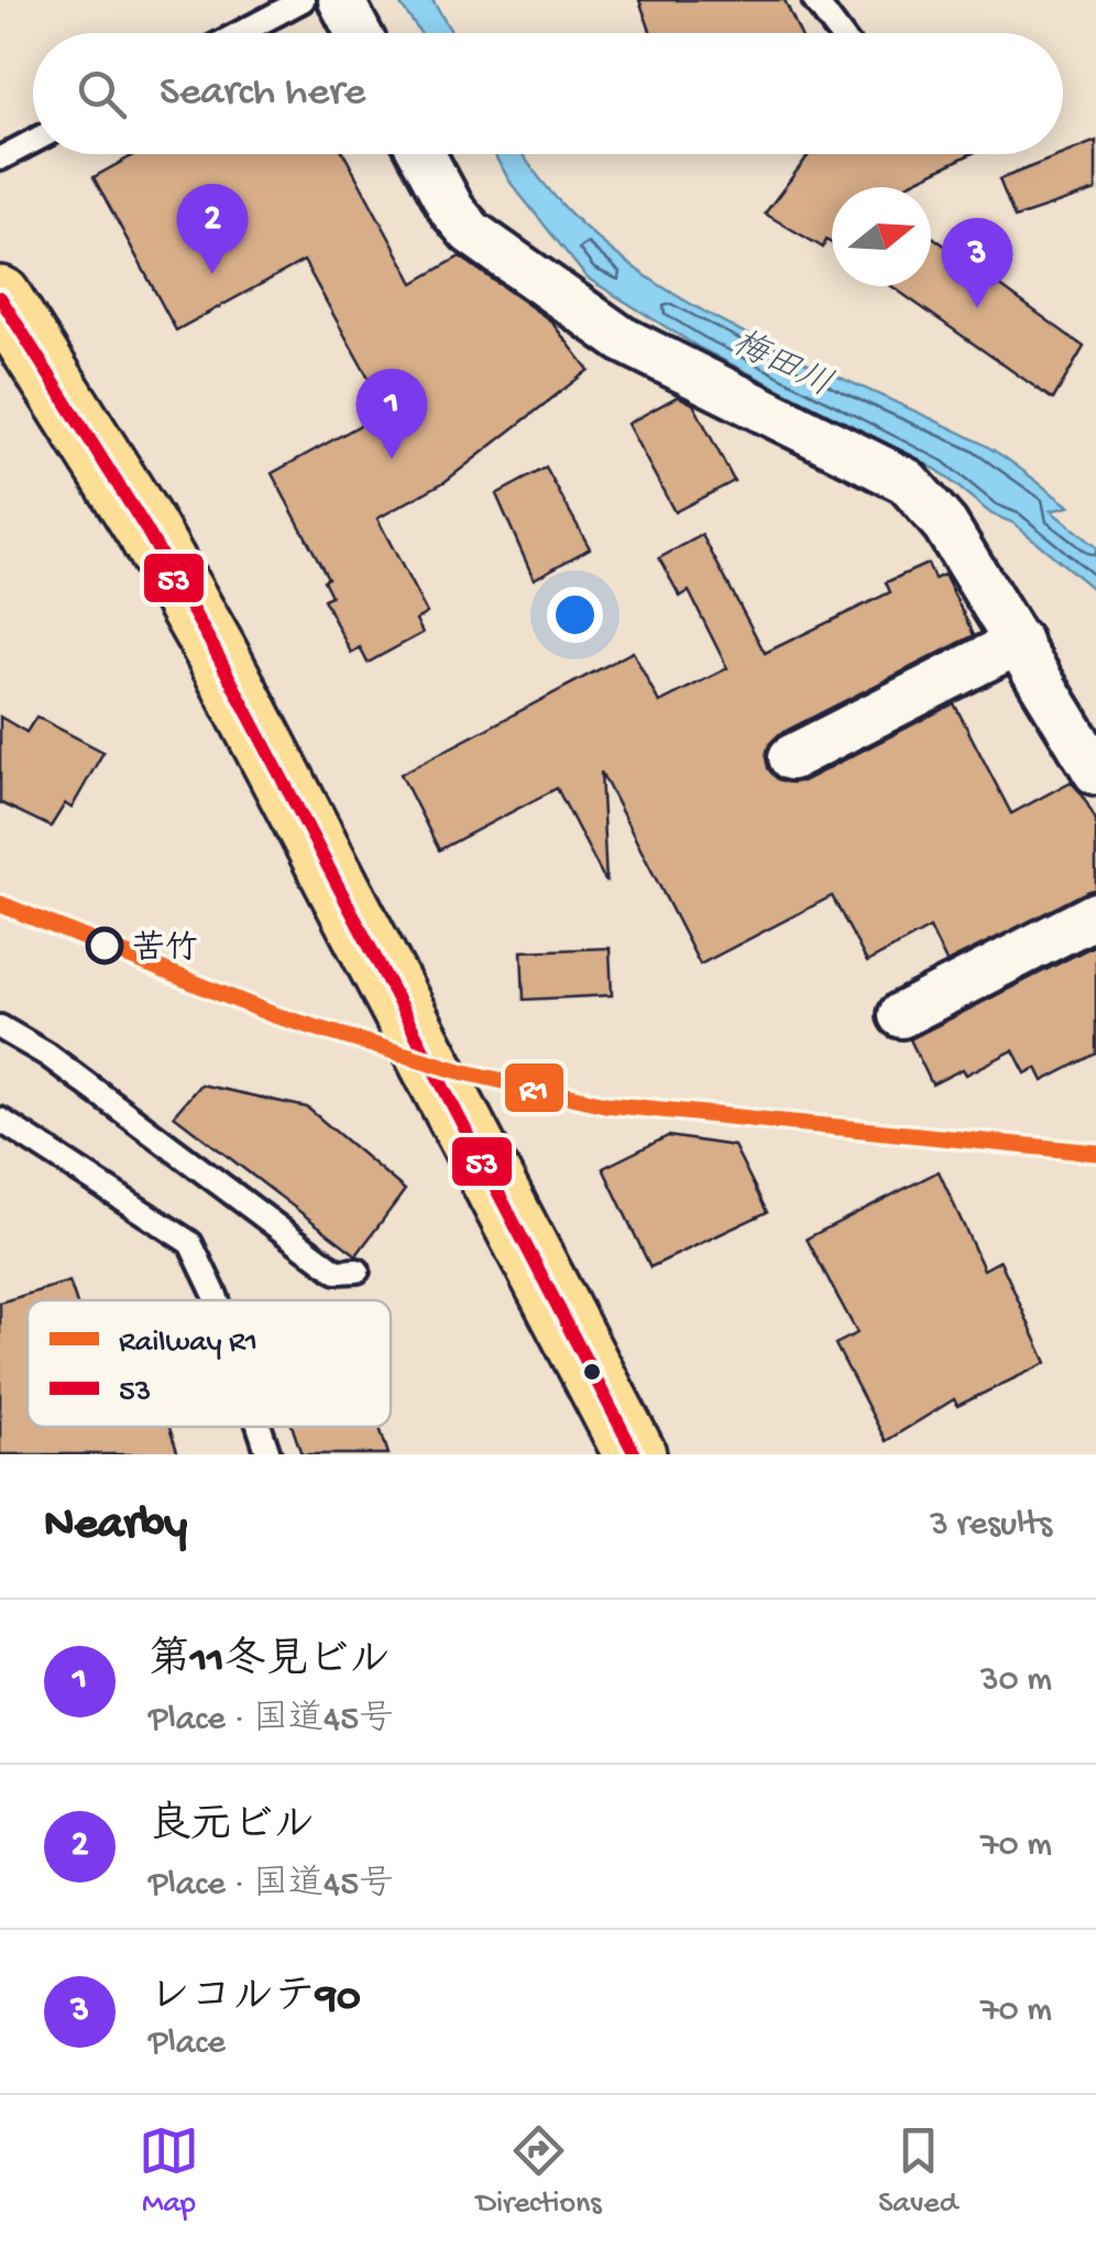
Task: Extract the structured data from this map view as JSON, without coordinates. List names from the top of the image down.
{
  "water": ["梅田川"],
  "places": ["苦竹"],
  "lines": ["transit line 53", "rail line R1"],
  "legend": ["Railway R1", "53"],
  "north": "right",
  "page": {
    "search": "Search here",
    "pins": ["2", "3", "1"],
    "heading": ["Nearby", "3 results"],
    "list": [
      {
        "mark": "1",
        "name": "第11冬見ビル",
        "note": "Place · 国道45号",
        "value": "30 m"
      },
      {
        "mark": "2",
        "name": "良元ビル",
        "note": "Place · 国道45号",
        "value": "70 m"
      },
      {
        "mark": "3",
        "name": "レコルテ90",
        "note": "Place",
        "value": "70 m"
      }
    ],
    "nav": ["Map", "Directions", "Saved"]
  }
}
